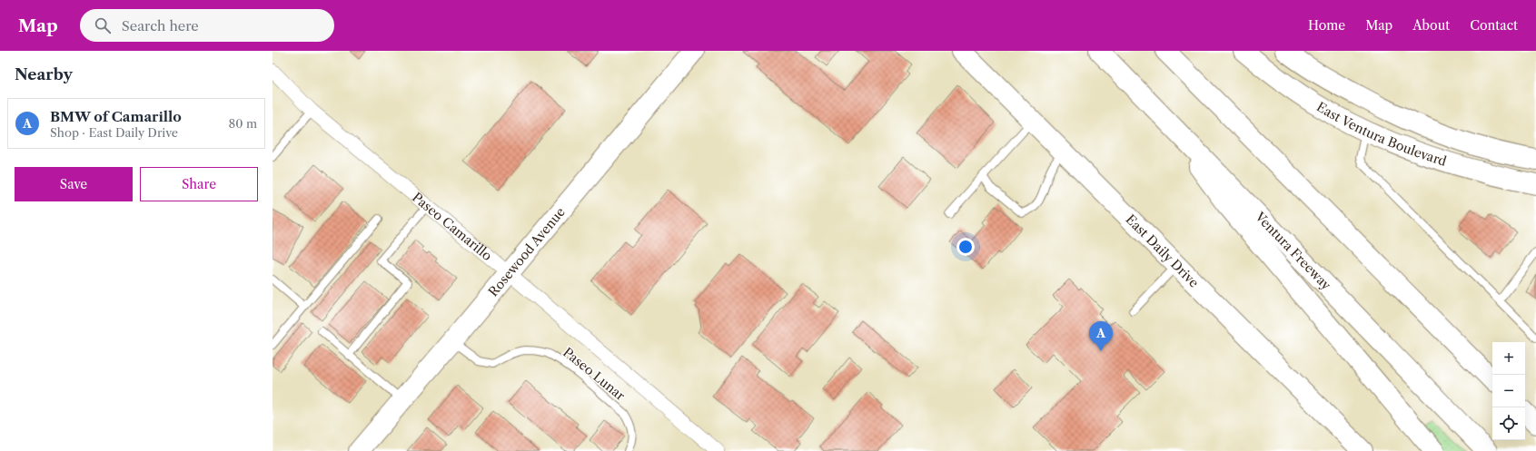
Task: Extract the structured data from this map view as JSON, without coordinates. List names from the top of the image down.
{
  "streets": {
    "main road": [
      "East Ventura Boulevard",
      "East Daily Drive",
      "Ventura Freeway",
      "Rosewood Avenue"
    ],
    "street": ["Paseo Camarillo"],
    "lane": ["Paseo Lunar"]
  },
  "crossings": [
    ["Paseo Camarillo", "Rosewood Avenue"],
    ["Rosewood Avenue", "Paseo Lunar"]
  ],
  "page": {
    "header": "Map",
    "search": "Search here",
    "nav": [
      "Home",
      "Map",
      "About",
      "Contact"
    ],
    "heading": "Nearby",
    "list": [
      {
        "mark": "A",
        "name": "BMW of Camarillo",
        "note": "Shop · East Daily Drive",
        "value": "80 m"
      }
    ],
    "buttons": ["Save", "Share"],
    "pins": "A",
    "map_buttons": ["+", "−"]
  }
}
